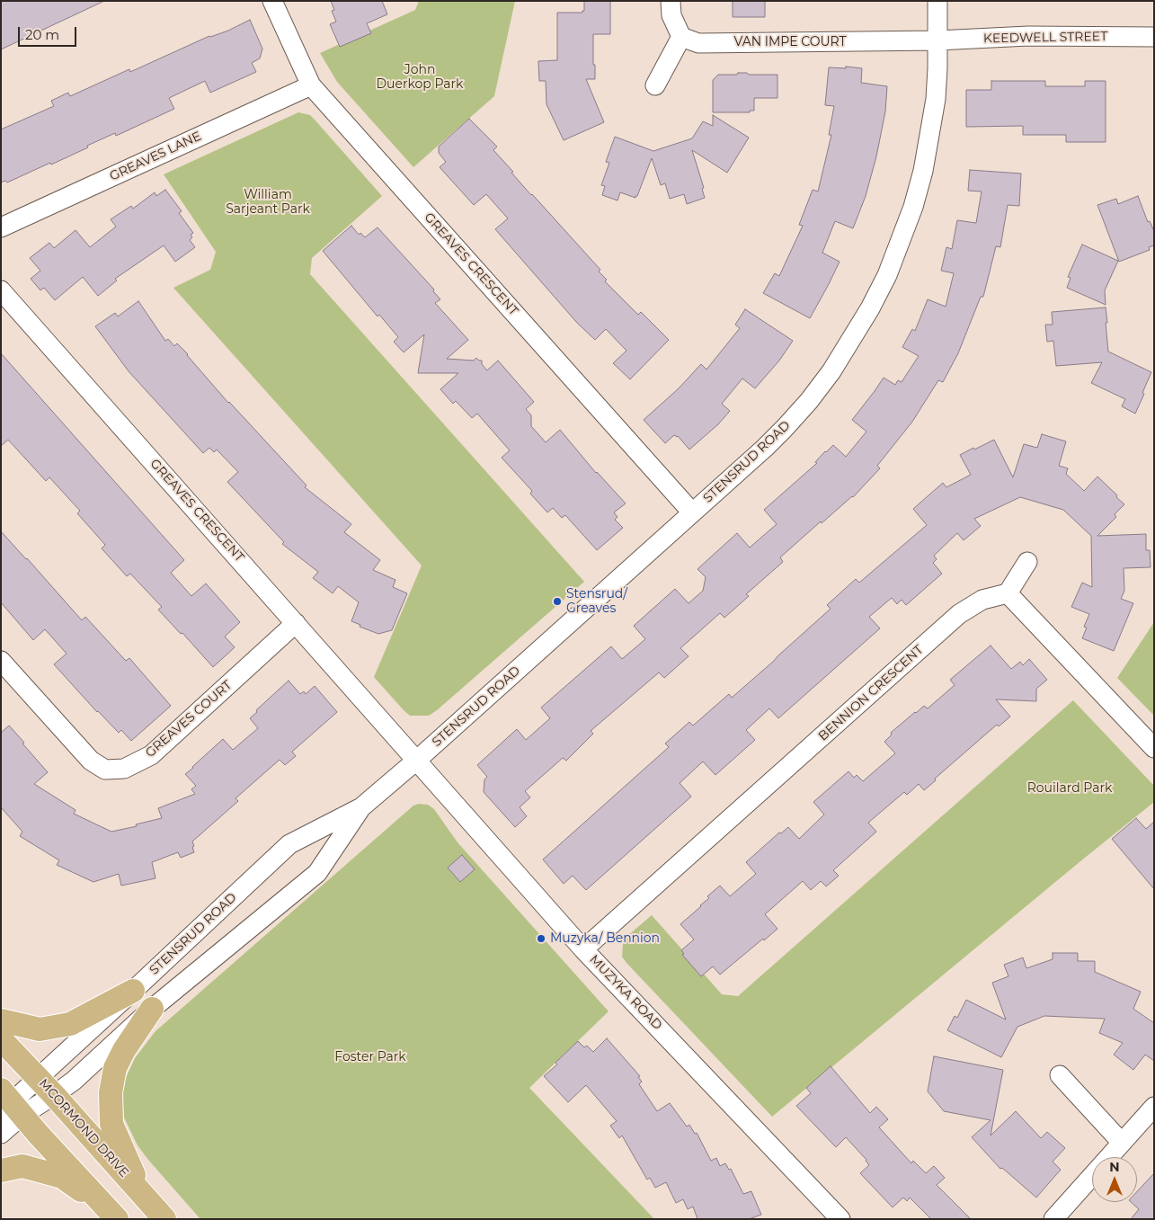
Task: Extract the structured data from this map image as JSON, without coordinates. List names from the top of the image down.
{
  "streets": {
    "main road": ["MCORMOND DRIVE"],
    "street": [
      "KEEDWELL STREET",
      "VAN IMPE COURT",
      "GREAVES LANE",
      "GREAVES CRESCENT",
      "STENSRUD ROAD",
      "BENNION CRESCENT",
      "GREAVES COURT",
      "MUZYKA ROAD"
    ]
  },
  "crossings": [
    ["KEEDWELL STREET", "VAN IMPE COURT"],
    ["KEEDWELL STREET", "STENSRUD ROAD"],
    ["VAN IMPE COURT", "STENSRUD ROAD"],
    ["GREAVES LANE", "GREAVES CRESCENT"],
    ["GREAVES CRESCENT", "STENSRUD ROAD"],
    ["GREAVES CRESCENT", "GREAVES COURT"],
    ["GREAVES CRESCENT", "MUZYKA ROAD"],
    ["STENSRUD ROAD", "MUZYKA ROAD"],
    ["STENSRUD ROAD", "MCORMOND DRIVE"],
    ["BENNION CRESCENT", "MUZYKA ROAD"]
  ],
  "parks": [
    "John Duerkop Park",
    "William Sarjeant Park",
    "Rouilard Park",
    "Foster Park"
  ],
  "places": ["Stensrud/ Greaves", "Muzyka/ Bennion"],
  "scale_bar": "20 m",
  "north": "top"
}
